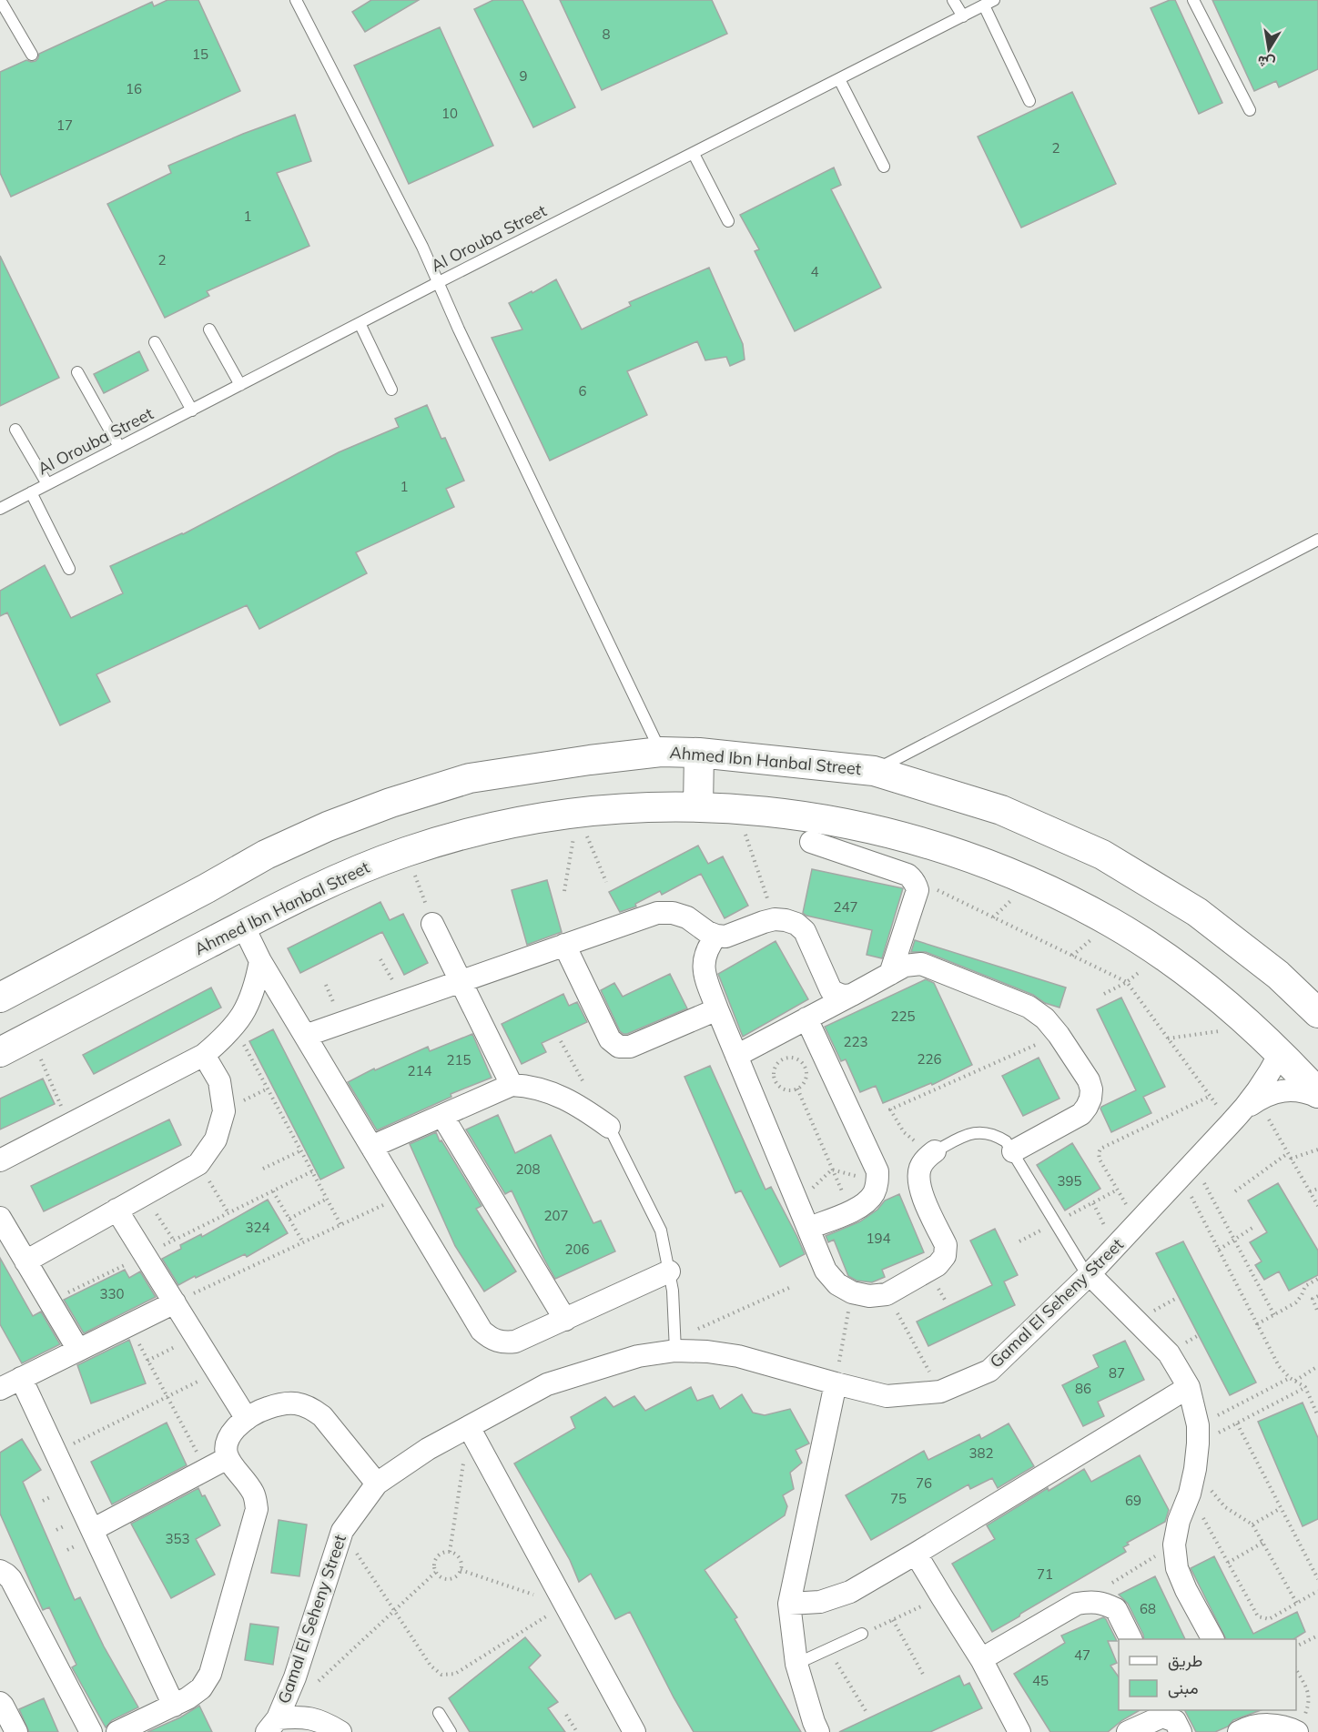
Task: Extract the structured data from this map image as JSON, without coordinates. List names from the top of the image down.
{
  "streets": {
    "street": ["Ahmed Ibn Hanbal Street", "Gamal El Seheny Street"],
    "lane": ["Al Orouba Street"]
  },
  "crossings": [
    ["Ahmed Ibn Hanbal Street", "Gamal El Seheny Street"]
  ],
  "house_numbers": [
    "8",
    "15",
    "9",
    "16",
    "10",
    "17",
    "2",
    "1",
    "2",
    "4",
    "6",
    "1",
    "247",
    "225",
    "223",
    "226",
    "215",
    "214",
    "208",
    "395",
    "207",
    "324",
    "194",
    "206",
    "330",
    "87",
    "86",
    "382",
    "76",
    "75",
    "69",
    "353",
    "71",
    "68",
    "47",
    "45"
  ],
  "legend": ["طريق", "مبنى"],
  "north": "bottom"
}
